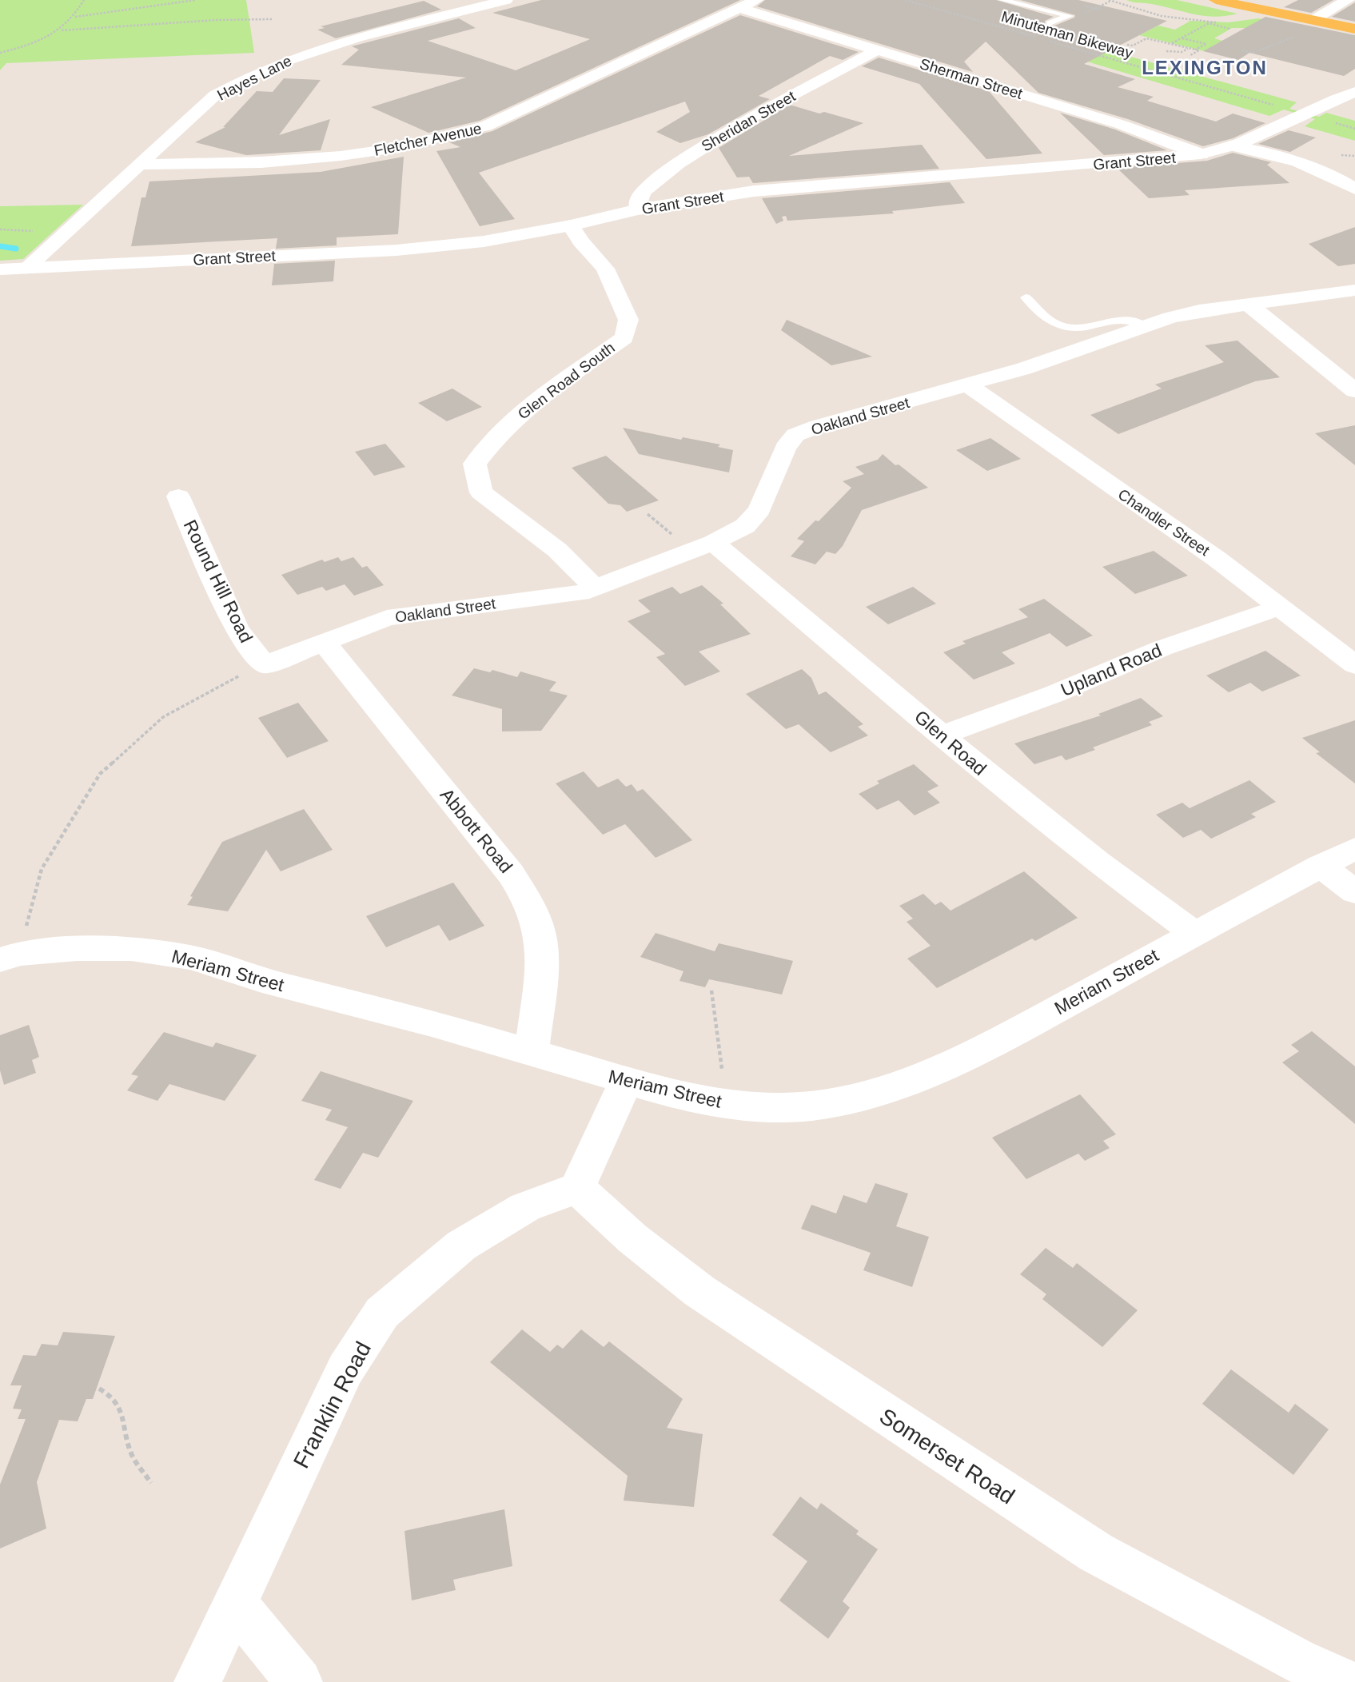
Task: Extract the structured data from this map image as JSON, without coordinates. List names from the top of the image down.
{
  "streets": {
    "street": [
      "Hayes Lane",
      "Sherman Street",
      "Sheridan Street",
      "Fletcher Avenue",
      "Grant Street",
      "Glen Road South",
      "Oakland Street",
      "Chandler Street",
      "Round Hill Road",
      "Upland Road",
      "Glen Road",
      "Abbott Road",
      "Meriam Street",
      "Franklin Road",
      "Somerset Road"
    ],
    "path": ["Minuteman Bikeway"]
  },
  "crossings": [
    ["Hayes Lane", "Fletcher Avenue"],
    ["Hayes Lane", "Grant Street"],
    ["Sherman Street", "Sheridan Street"],
    ["Sherman Street", "Fletcher Avenue"],
    ["Sherman Street", "Grant Street"],
    ["Sheridan Street", "Grant Street"],
    ["Grant Street", "Glen Road South"],
    ["Glen Road South", "Oakland Street"],
    ["Oakland Street", "Chandler Street"],
    ["Oakland Street", "Glen Road"],
    ["Oakland Street", "Abbott Road"],
    ["Chandler Street", "Upland Road"],
    ["Upland Road", "Glen Road"],
    ["Glen Road", "Meriam Street"],
    ["Abbott Road", "Meriam Street"],
    ["Franklin Road", "Somerset Road"]
  ],
  "districts": ["LEXINGTON"]
}
